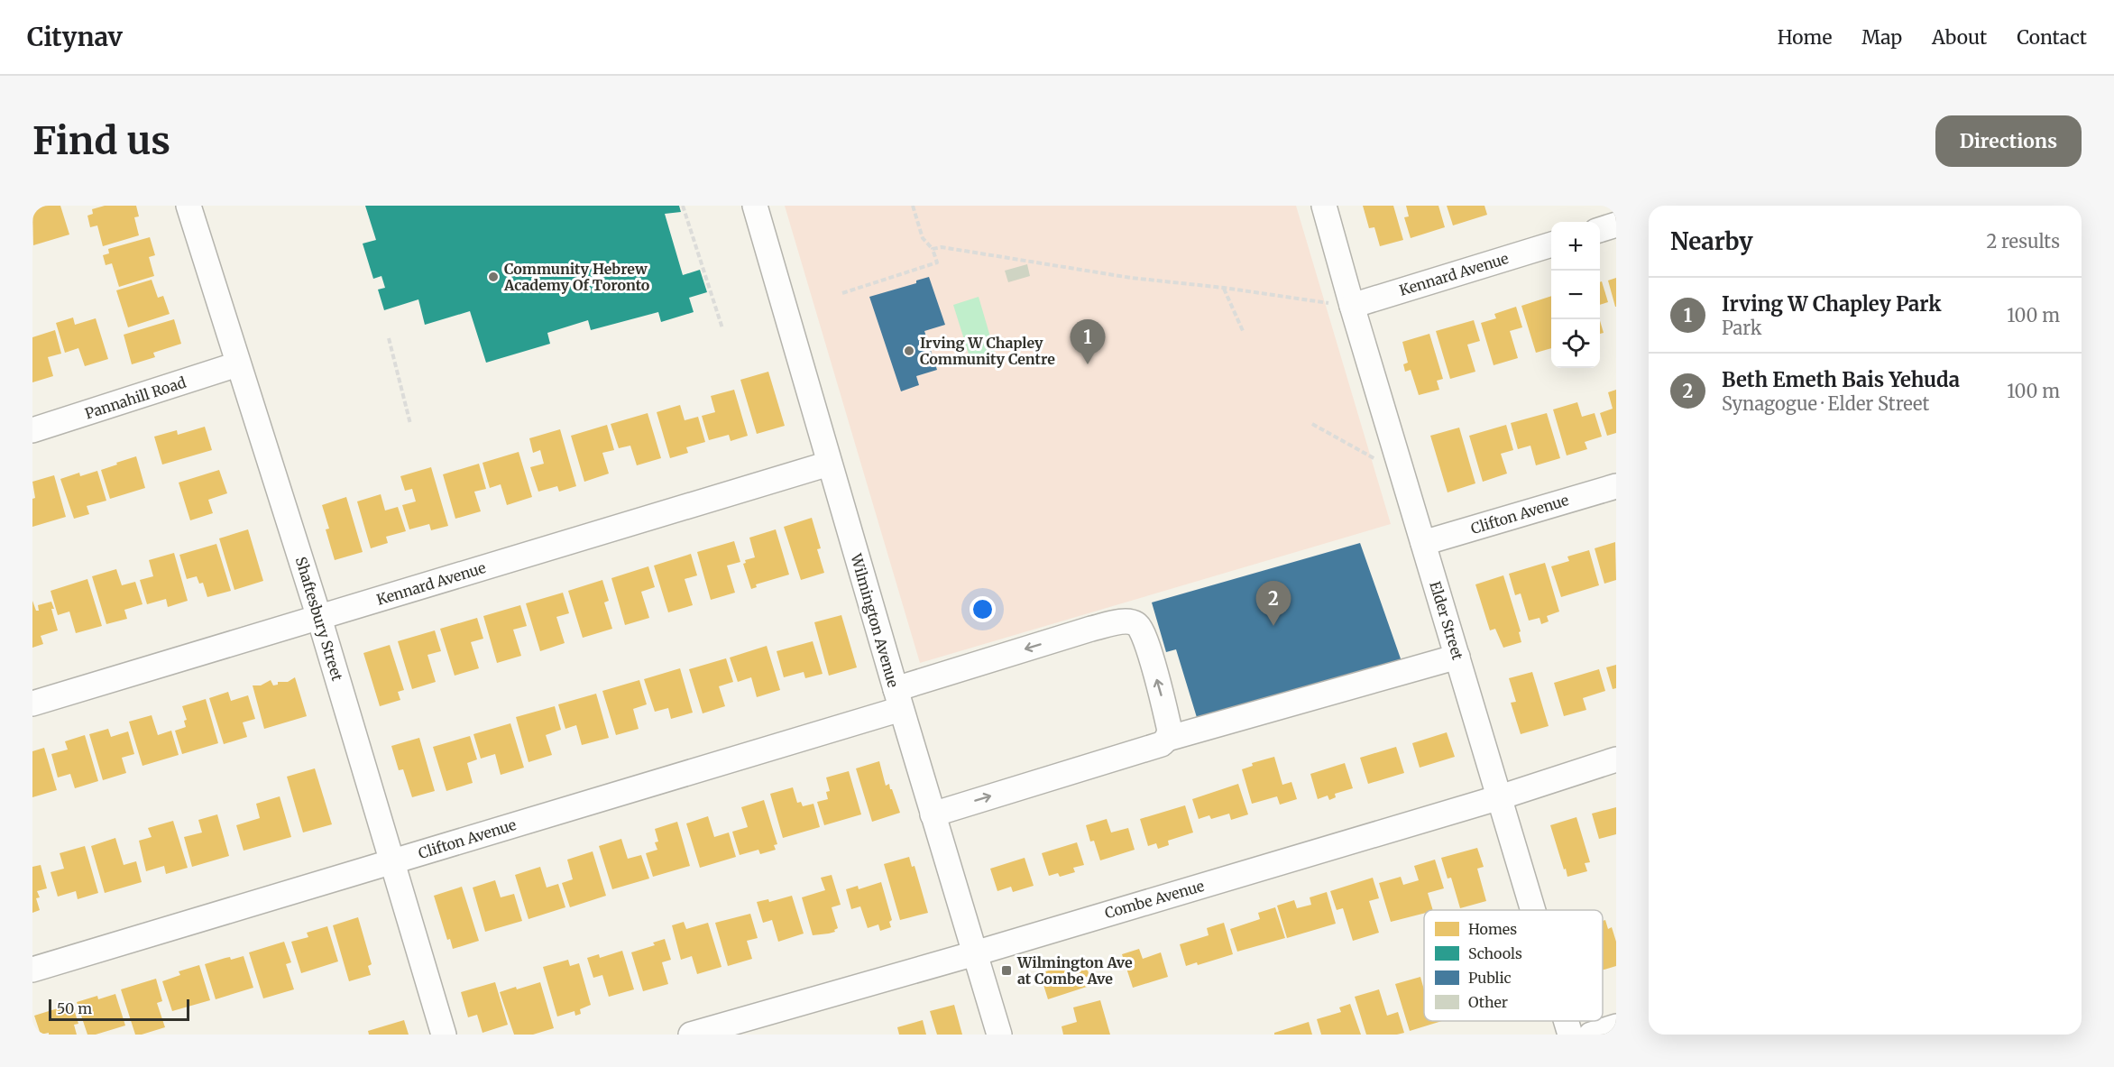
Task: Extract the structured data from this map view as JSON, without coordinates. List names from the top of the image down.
{
  "streets": {
    "street": [
      "Kennard Avenue",
      "Pannahill Road",
      "Clifton Avenue",
      "Shaftesbury Street",
      "Wilmington Avenue",
      "Elder Street",
      "Combe Avenue"
    ]
  },
  "crossings": [
    ["Kennard Avenue", "Shaftesbury Street"],
    ["Kennard Avenue", "Wilmington Avenue"],
    ["Kennard Avenue", "Elder Street"],
    ["Pannahill Road", "Shaftesbury Street"],
    ["Clifton Avenue", "Shaftesbury Street"],
    ["Clifton Avenue", "Wilmington Avenue"],
    ["Clifton Avenue", "Elder Street"],
    ["Wilmington Avenue", "Combe Avenue"],
    ["Elder Street", "Combe Avenue"]
  ],
  "places": {
    "other": ["Community Hebrew Academy Of Toronto", "Irving W Chapley Community Centre"],
    "transit": ["Wilmington Ave at Combe Ave"]
  },
  "legend": [
    "Homes",
    "Schools",
    "Public",
    "Other"
  ],
  "scale_bar": "50 m",
  "page": {
    "header": "Citynav",
    "nav": [
      "Home",
      "Map",
      "About",
      "Contact"
    ],
    "buttons": "Directions",
    "title": "Find us",
    "heading": ["Nearby", "2 results"],
    "map_buttons": ["+", "−"],
    "list": [
      {
        "mark": "1",
        "name": "Irving W Chapley Park",
        "note": "Park",
        "value": "100 m"
      },
      {
        "mark": "2",
        "name": "Beth Emeth Bais Yehuda",
        "note": "Synagogue · Elder Street",
        "value": "100 m"
      }
    ],
    "pins": ["1", "2"],
    "scale": "50 m"
  }
}
